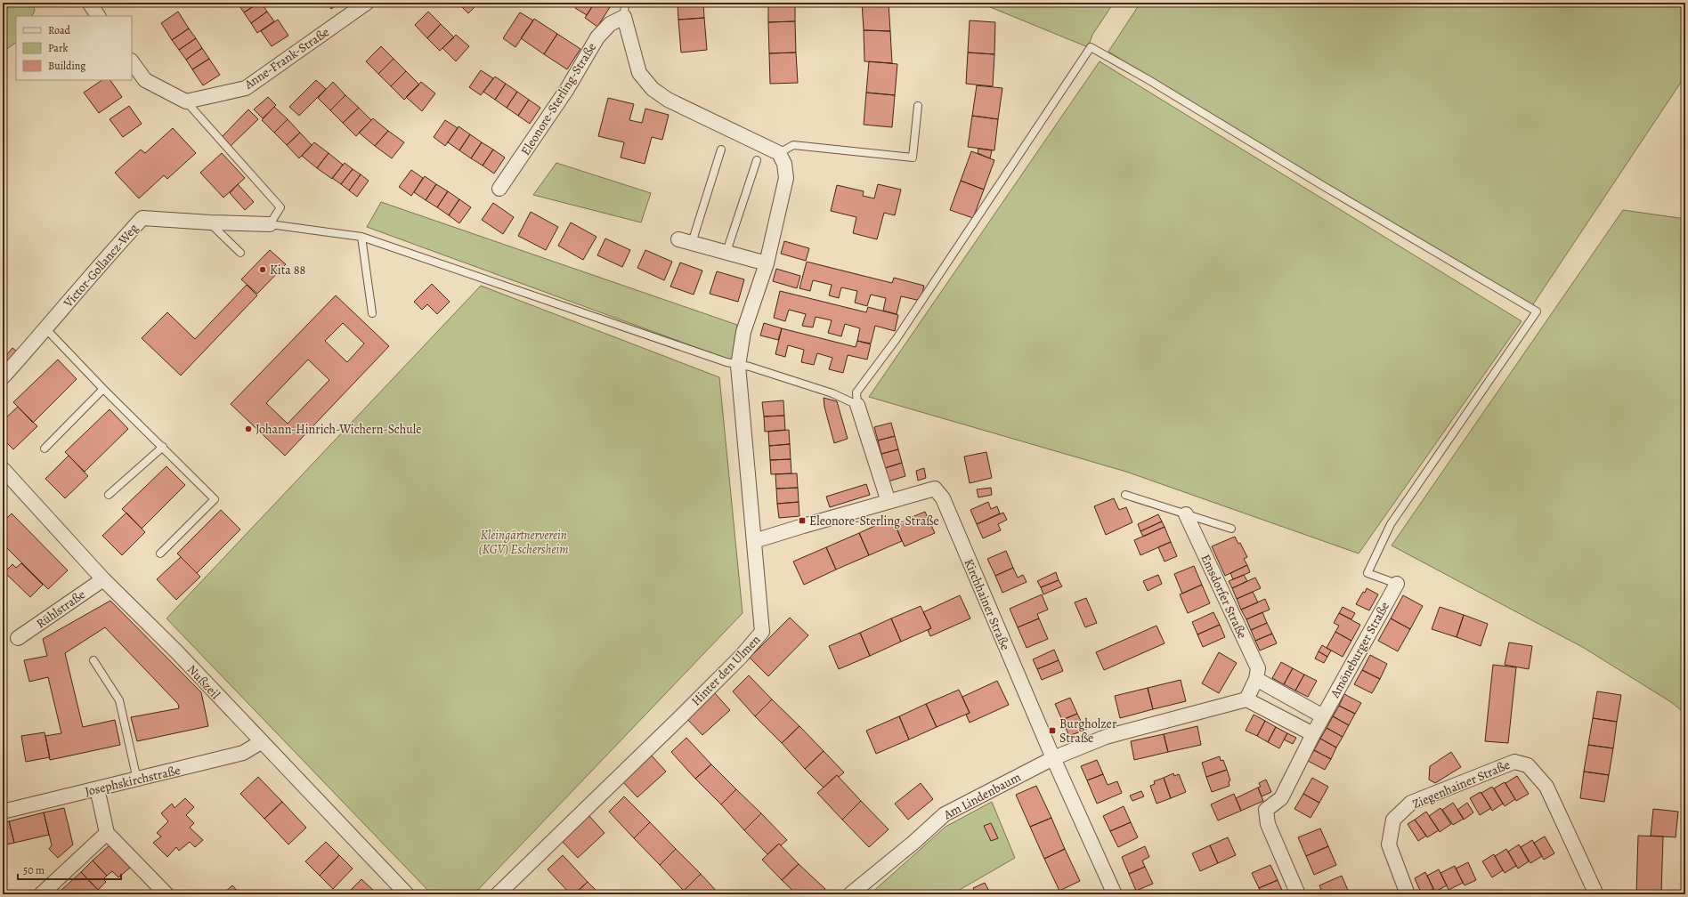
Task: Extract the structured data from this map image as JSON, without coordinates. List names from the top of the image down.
{
  "streets": {
    "street": [
      "Anne-Frank-Straße",
      "Eleonore-Sterling-Straße",
      "Victor-Gollancz-Weg",
      "Emsdorfer Straße",
      "Kirchhainer Straße",
      "Rühlstraße",
      "Amöneburger Straße",
      "Hinter den Ulmen",
      "Nußzeil",
      "Josephskirchstraße",
      "Ziegenhainer Straße",
      "Am Lindenbaum"
    ]
  },
  "crossings": [
    ["Kirchhainer Straße", "Hinter den Ulmen"],
    ["Kirchhainer Straße", "Am Lindenbaum"],
    ["Rühlstraße", "Nußzeil"],
    ["Nußzeil", "Josephskirchstraße"]
  ],
  "parks": ["Kleingärtnerverein (KGV) Eschersheim"],
  "places": {
    "other": ["Kita 88", "Johann-Hinrich-Wichern-Schule"],
    "transit": ["Eleonore-Sterling-Straße", "Burgholzer Straße"]
  },
  "legend": ["Road", "Park", "Building"],
  "scale_bar": "50 m"
}
